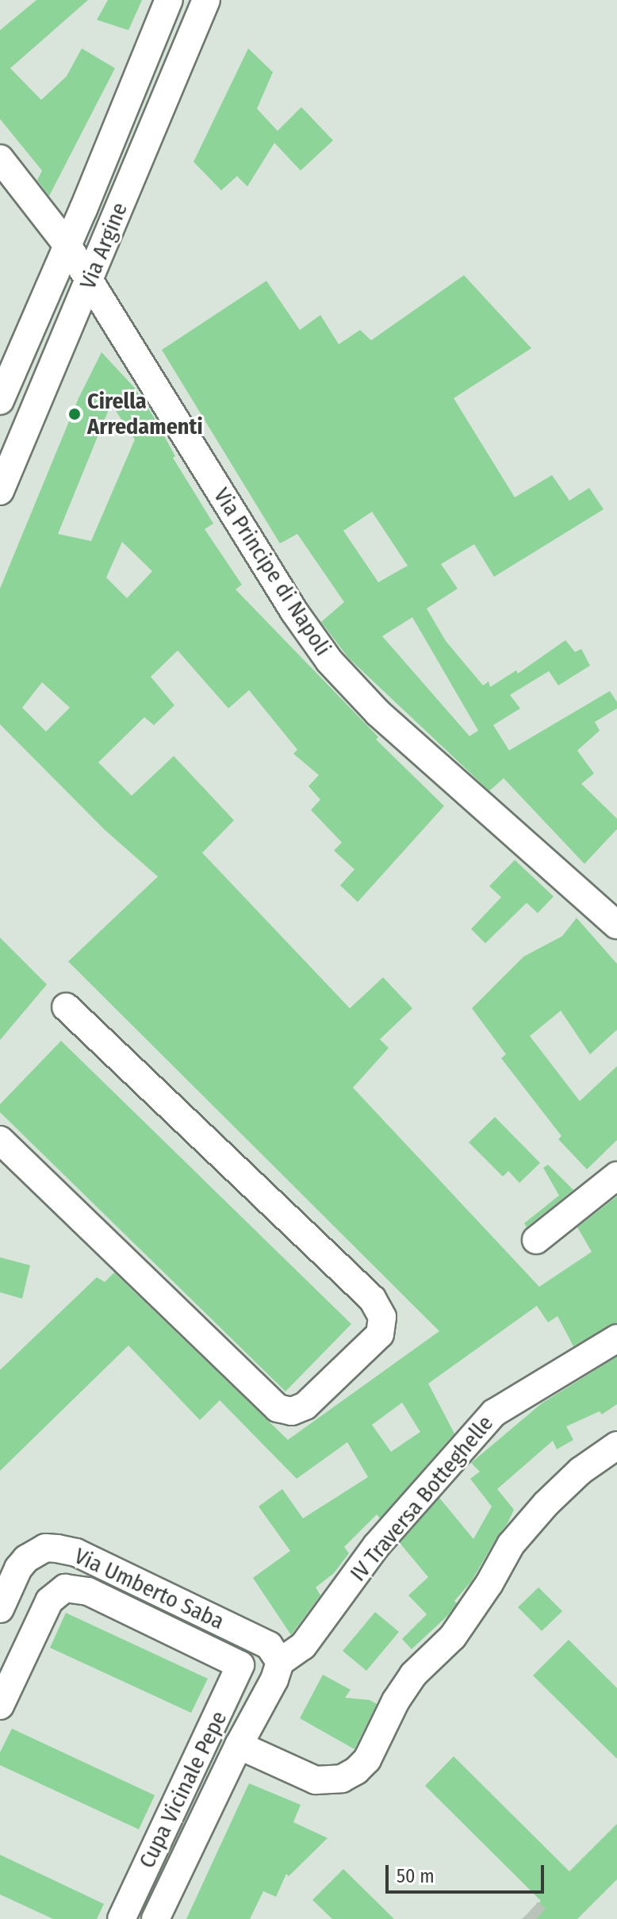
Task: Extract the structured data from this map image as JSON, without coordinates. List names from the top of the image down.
{
  "streets": {
    "street": [
      "Via Argine",
      "Via Principe di Napoli",
      "IV Traversa Botteghelle",
      "Via Umberto Saba",
      "Cupa Vicinale Pepe"
    ]
  },
  "crossings": [
    ["Via Argine", "Via Principe di Napoli"],
    ["IV Traversa Botteghelle", "Via Umberto Saba"],
    ["IV Traversa Botteghelle", "Cupa Vicinale Pepe"],
    ["Via Umberto Saba", "Cupa Vicinale Pepe"]
  ],
  "places": ["Cirella Arredamenti"],
  "scale_bar": "50 m"
}
